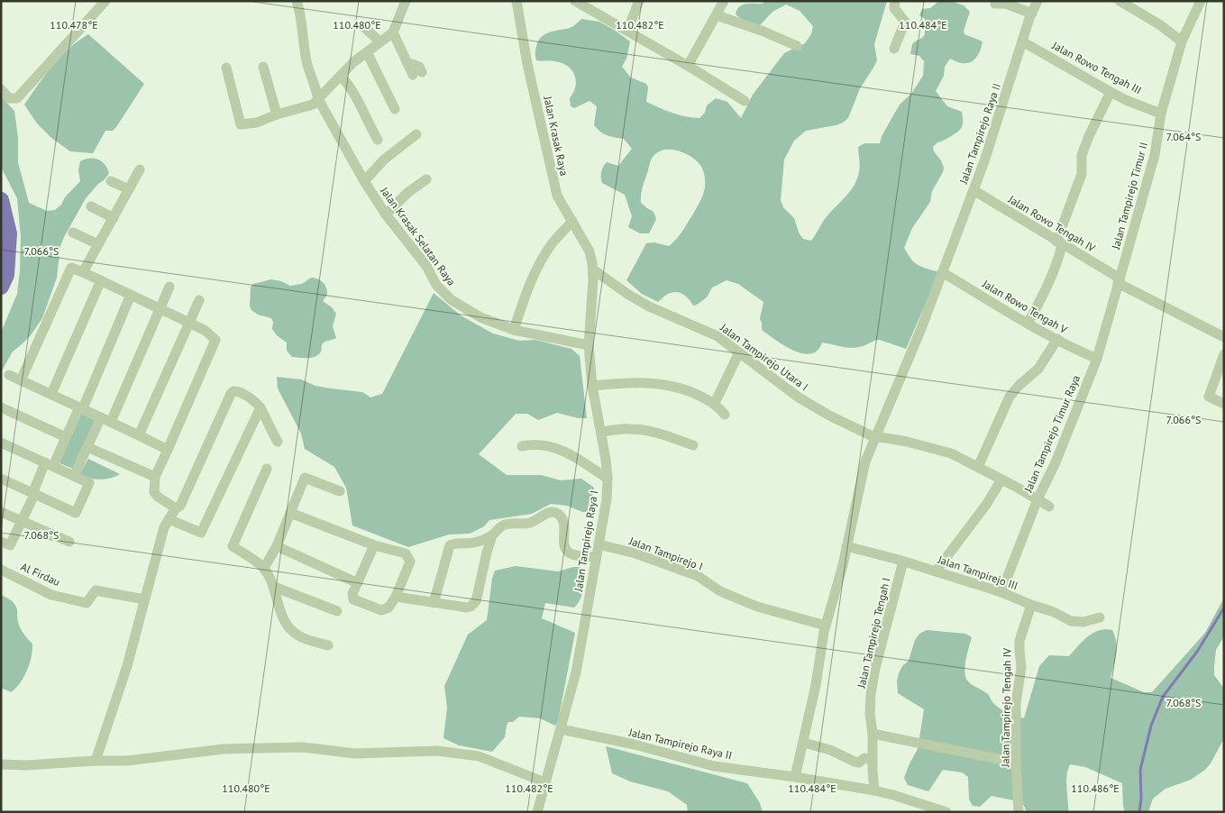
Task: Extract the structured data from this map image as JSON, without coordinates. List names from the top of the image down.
{
  "streets": {
    "street": [
      "Jalan Rowo Tengah III",
      "Jalan Tampirejo Raya II",
      "Jalan Krasak Raya",
      "Jalan Tampirejo Timur II",
      "Jalan Rowo Tengah IV",
      "Jalan Krasak Selatan Raya",
      "Jalan Rowo Tengah V",
      "Jalan Tampirejo Utara I",
      "Jalan Tampirejo Timur Raya",
      "Jalan Tampirejo Raya I",
      "Jalan Tampirejo I",
      "Jalan Tampirejo III",
      "Al Firdau",
      "Jalan Tampirejo Tengah I",
      "Jalan Tampirejo Tengah IV"
    ]
  },
  "crossings": [
    ["Jalan Rowo Tengah III", "Jalan Tampirejo Raya II"],
    ["Jalan Rowo Tengah III", "Jalan Tampirejo Timur II"],
    ["Jalan Tampirejo Raya II", "Jalan Rowo Tengah IV"],
    ["Jalan Tampirejo Raya II", "Jalan Rowo Tengah V"],
    ["Jalan Tampirejo Raya II", "Jalan Tampirejo Utara I"],
    ["Jalan Tampirejo Raya II", "Jalan Tampirejo Raya I"],
    ["Jalan Tampirejo Raya II", "Jalan Tampirejo I"],
    ["Jalan Tampirejo Raya II", "Jalan Tampirejo III"],
    ["Jalan Tampirejo Raya II", "Jalan Tampirejo Tengah I"],
    ["Jalan Krasak Raya", "Jalan Tampirejo Utara I"],
    ["Jalan Krasak Raya", "Jalan Tampirejo Raya I"],
    ["Jalan Tampirejo Timur II", "Jalan Rowo Tengah IV"],
    ["Jalan Tampirejo Timur II", "Jalan Tampirejo Timur Raya"],
    ["Jalan Rowo Tengah IV", "Jalan Tampirejo Timur Raya"],
    ["Jalan Krasak Selatan Raya", "Jalan Tampirejo Raya I"],
    ["Jalan Rowo Tengah V", "Jalan Tampirejo Timur Raya"],
    ["Jalan Tampirejo Utara I", "Jalan Tampirejo Timur Raya"],
    ["Jalan Tampirejo Utara I", "Jalan Tampirejo Raya I"],
    ["Jalan Tampirejo Timur Raya", "Jalan Tampirejo III"],
    ["Jalan Tampirejo Raya I", "Jalan Tampirejo I"],
    ["Jalan Tampirejo III", "Jalan Tampirejo Tengah I"],
    ["Jalan Tampirejo III", "Jalan Tampirejo Tengah IV"]
  ],
  "coordinates": [
    "110.478°E",
    "110.480°E",
    "110.482°E",
    "110.484°E",
    "7.064°S",
    "7.066°S",
    "7.068°S",
    "110.486°E"
  ]
}
